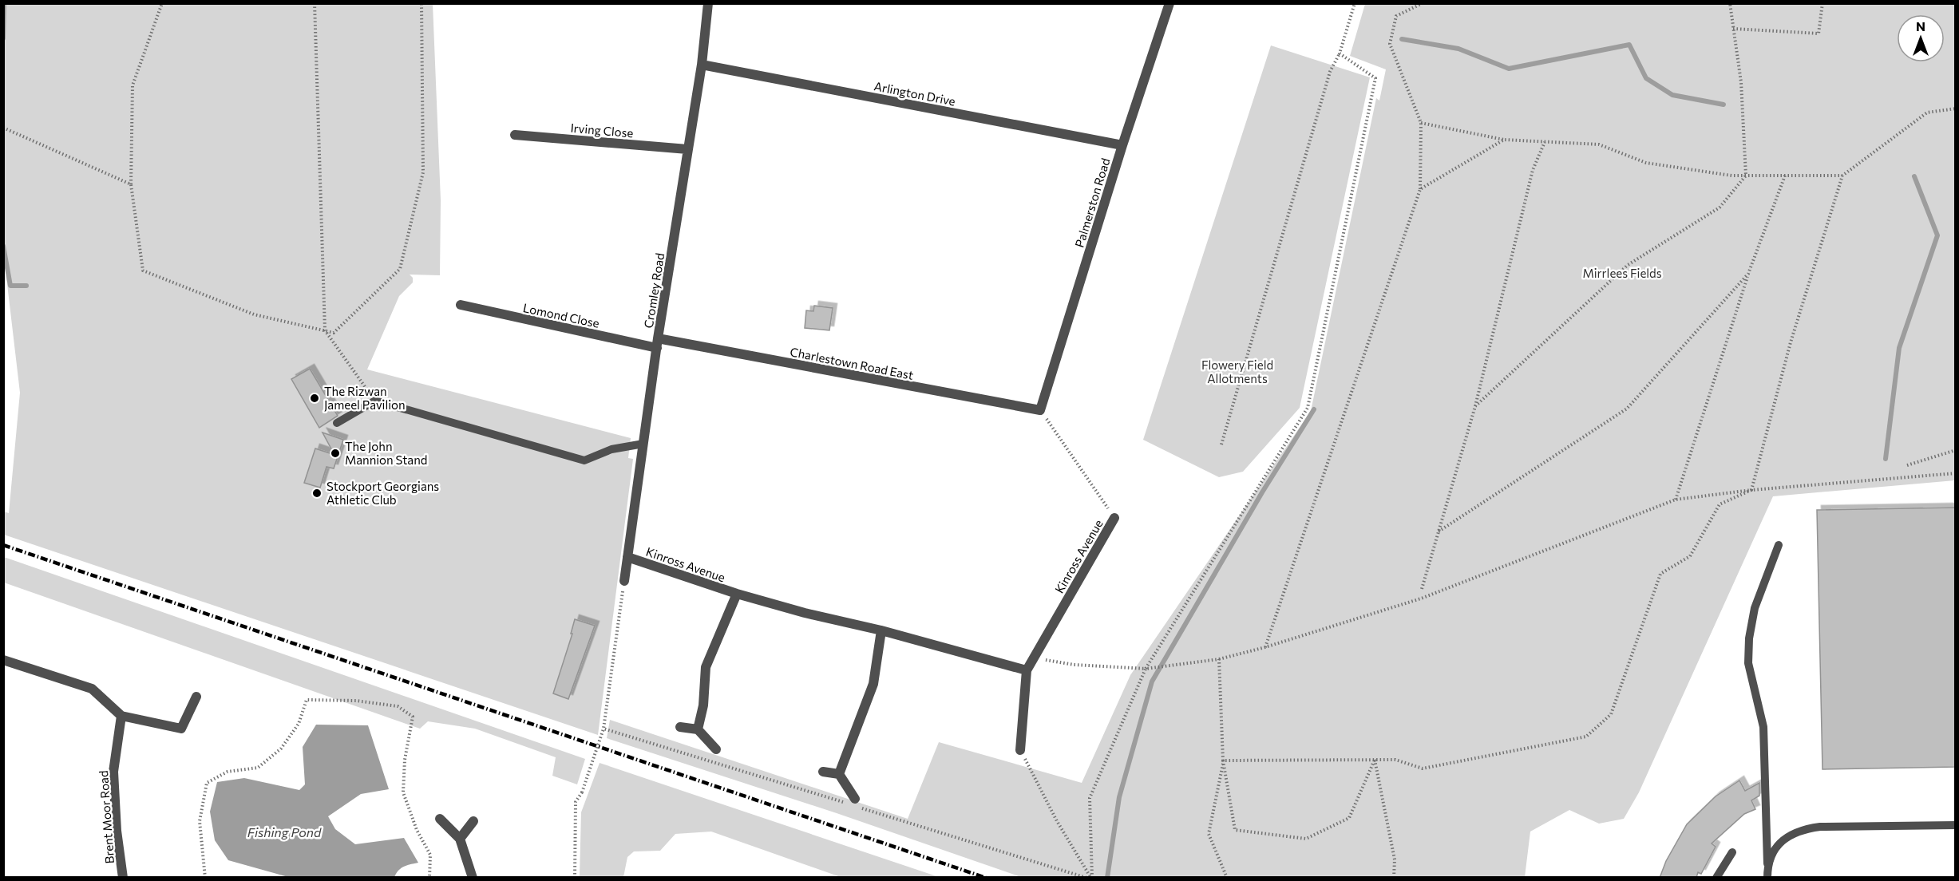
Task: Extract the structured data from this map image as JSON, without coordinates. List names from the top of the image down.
{
  "streets": {
    "street": [
      "Arlington Drive",
      "Irving Close",
      "Palmerston Road",
      "Cromley Road",
      "Lomond Close",
      "Charlestown Road East",
      "Kinross Avenue",
      "Brent Moor Road"
    ]
  },
  "crossings": [
    ["Arlington Drive", "Palmerston Road"],
    ["Arlington Drive", "Cromley Road"],
    ["Irving Close", "Cromley Road"],
    ["Palmerston Road", "Charlestown Road East"],
    ["Palmerston Road", "Kinross Avenue"],
    ["Cromley Road", "Lomond Close"],
    ["Cromley Road", "Charlestown Road East"],
    ["Cromley Road", "Kinross Avenue"],
    ["Lomond Close", "Charlestown Road East"],
    ["Charlestown Road East", "Kinross Avenue"]
  ],
  "water": ["Fishing Pond"],
  "parks": ["Mirrlees Fields", "Flowery Field Allotments"],
  "places": ["The Rizwan Jameel Pavilion", "The John Mannion Stand", "Stockport Georgians Athletic Club"],
  "north": "top"
}
